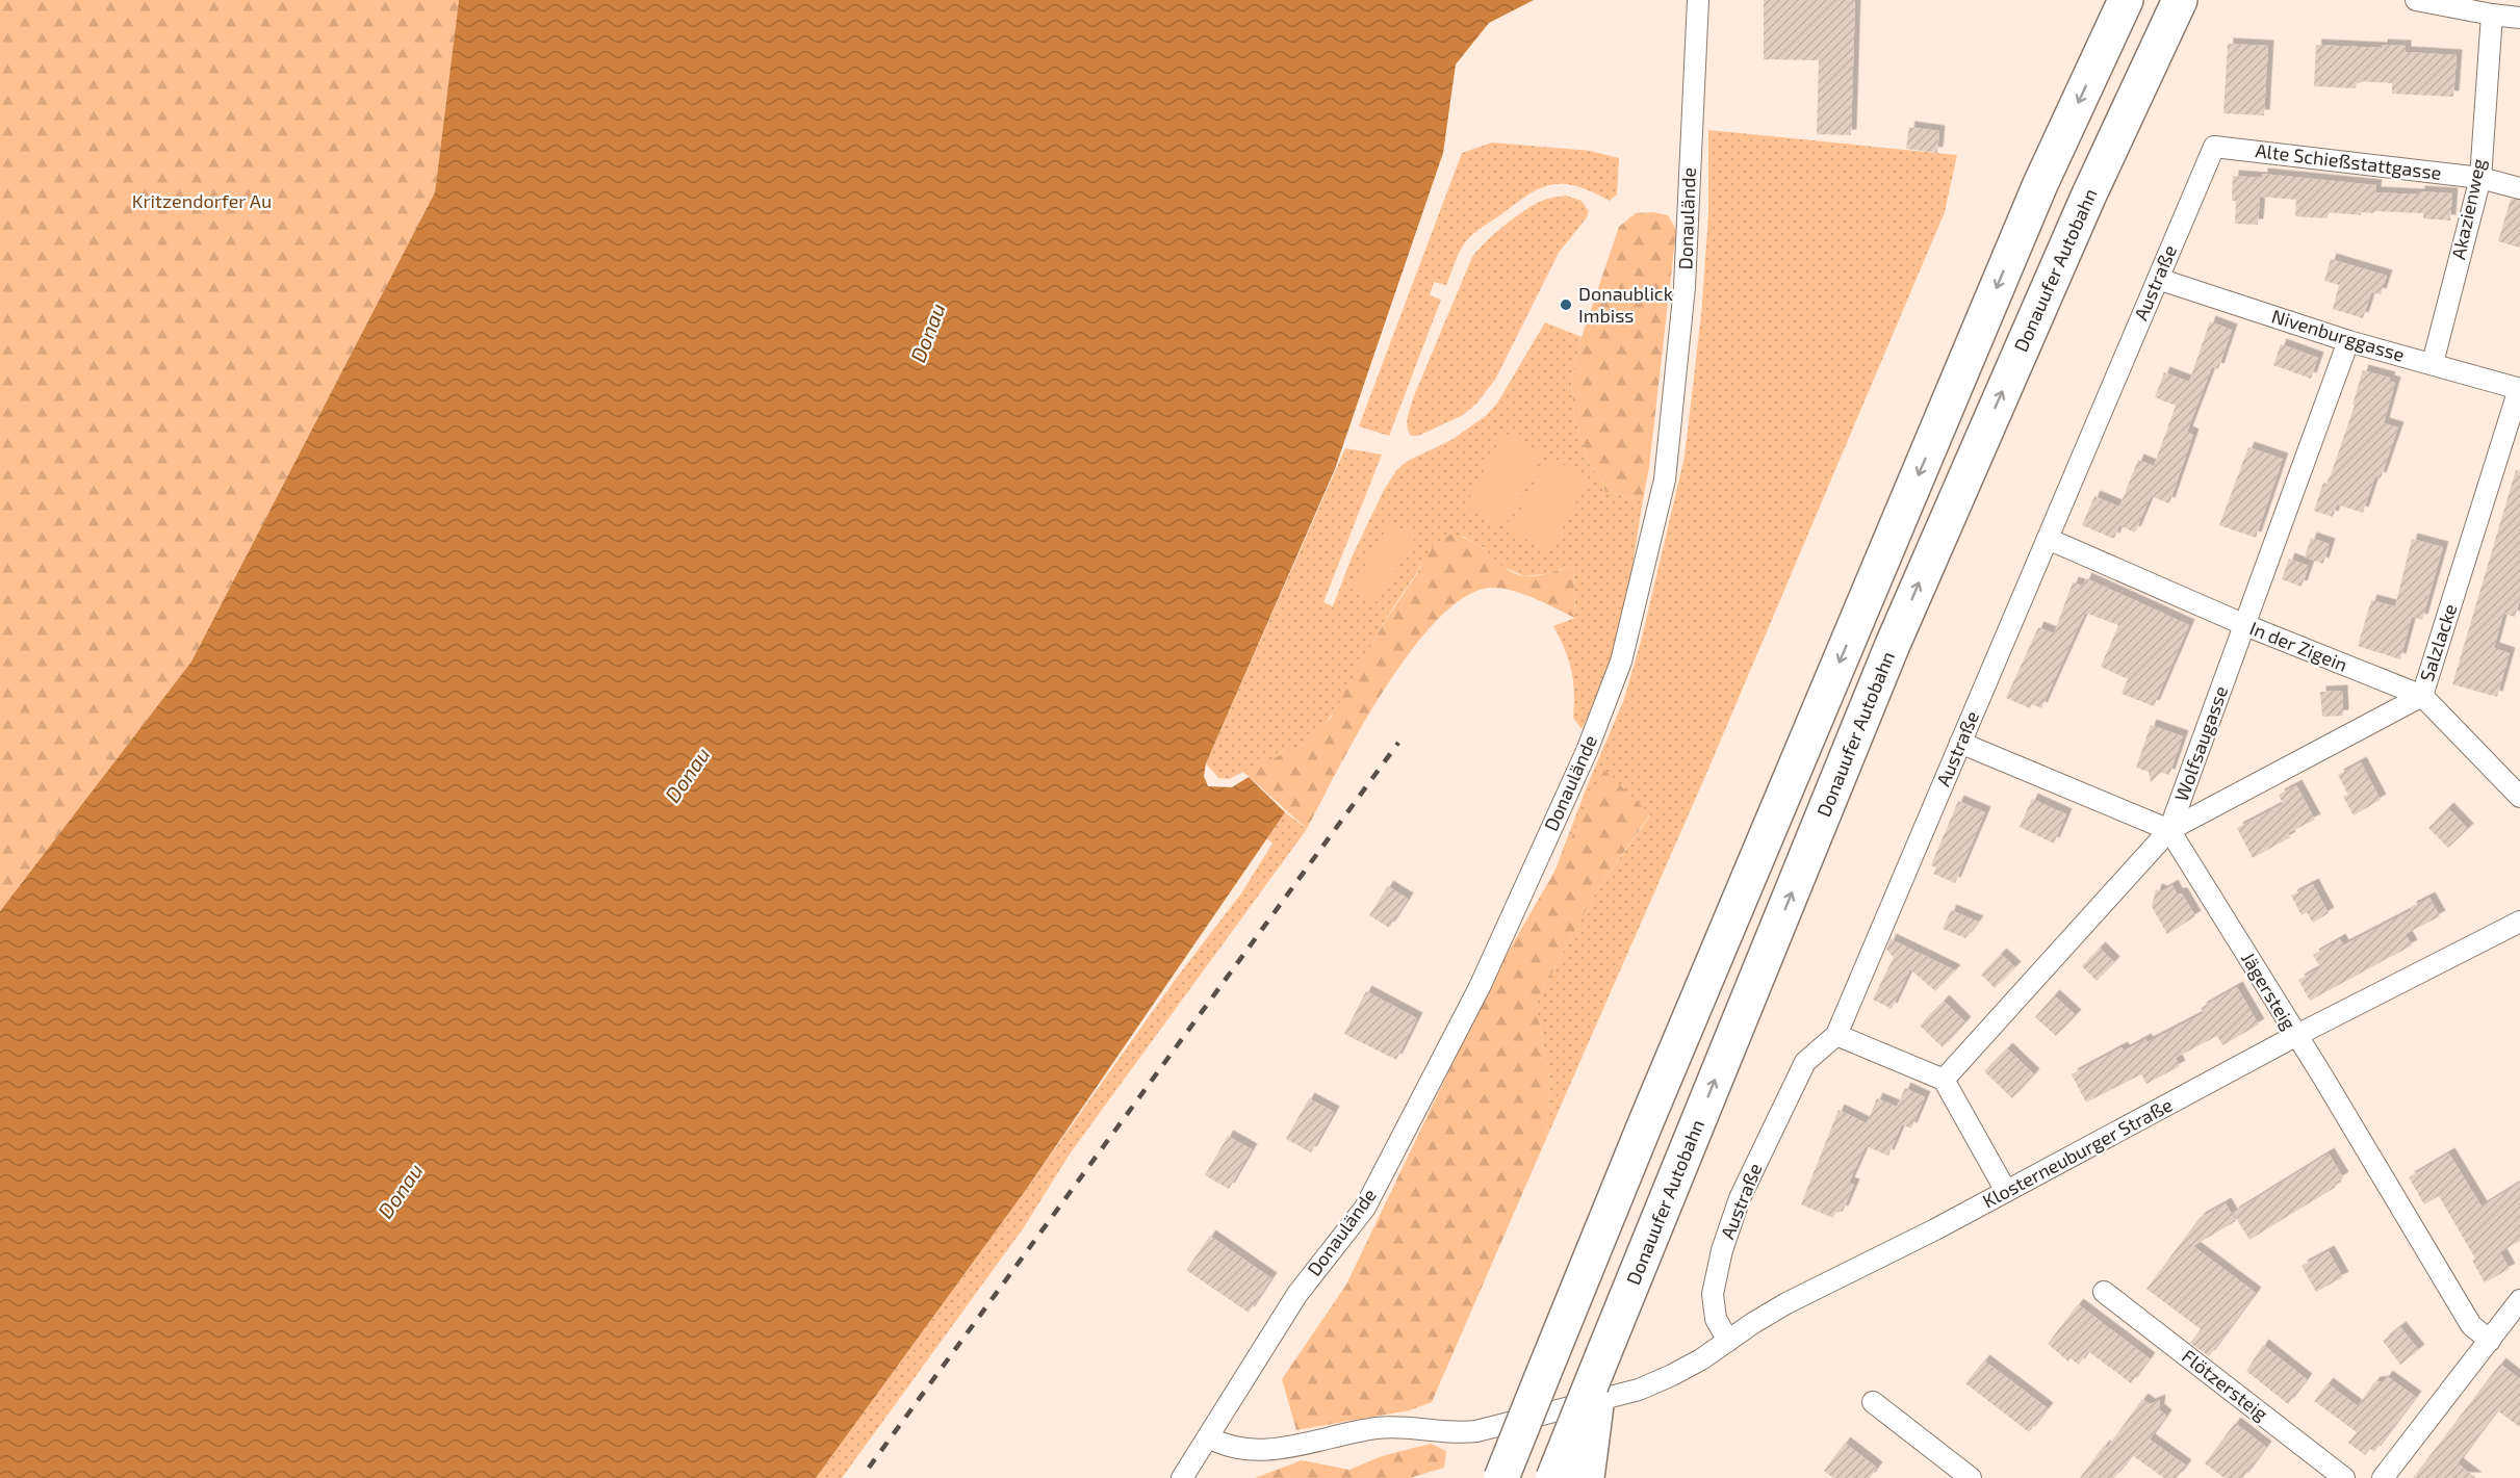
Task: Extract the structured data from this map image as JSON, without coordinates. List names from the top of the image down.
{
  "streets": {
    "highway": ["Donauufer Autobahn"],
    "street": [
      "Alte Schießstattgasse",
      "Akazienweg",
      "Donaulände",
      "Austraße",
      "Nivenburggasse",
      "Salzlacke",
      "In der Zigein",
      "Wolfsaugasse",
      "Jägersteig",
      "Klosterneuburger Straße",
      "Flötzersteig"
    ]
  },
  "crossings": [
    ["Alte Schießstattgasse", "Akazienweg"],
    ["Alte Schießstattgasse", "Austraße"],
    ["Akazienweg", "Nivenburggasse"],
    ["Donaulände", "Klosterneuburger Straße"],
    ["Austraße", "Nivenburggasse"],
    ["Austraße", "In der Zigein"],
    ["Austraße", "Klosterneuburger Straße"],
    ["Nivenburggasse", "Salzlacke"],
    ["Nivenburggasse", "Wolfsaugasse"],
    ["Salzlacke", "In der Zigein"],
    ["Salzlacke", "Wolfsaugasse"],
    ["Salzlacke", "Jägersteig"],
    ["In der Zigein", "Wolfsaugasse"],
    ["Wolfsaugasse", "Jägersteig"],
    ["Jägersteig", "Klosterneuburger Straße"]
  ],
  "water": ["Donau"],
  "parks": ["Kritzendorfer Au"],
  "places": ["Donaublick Imbiss"]
}
